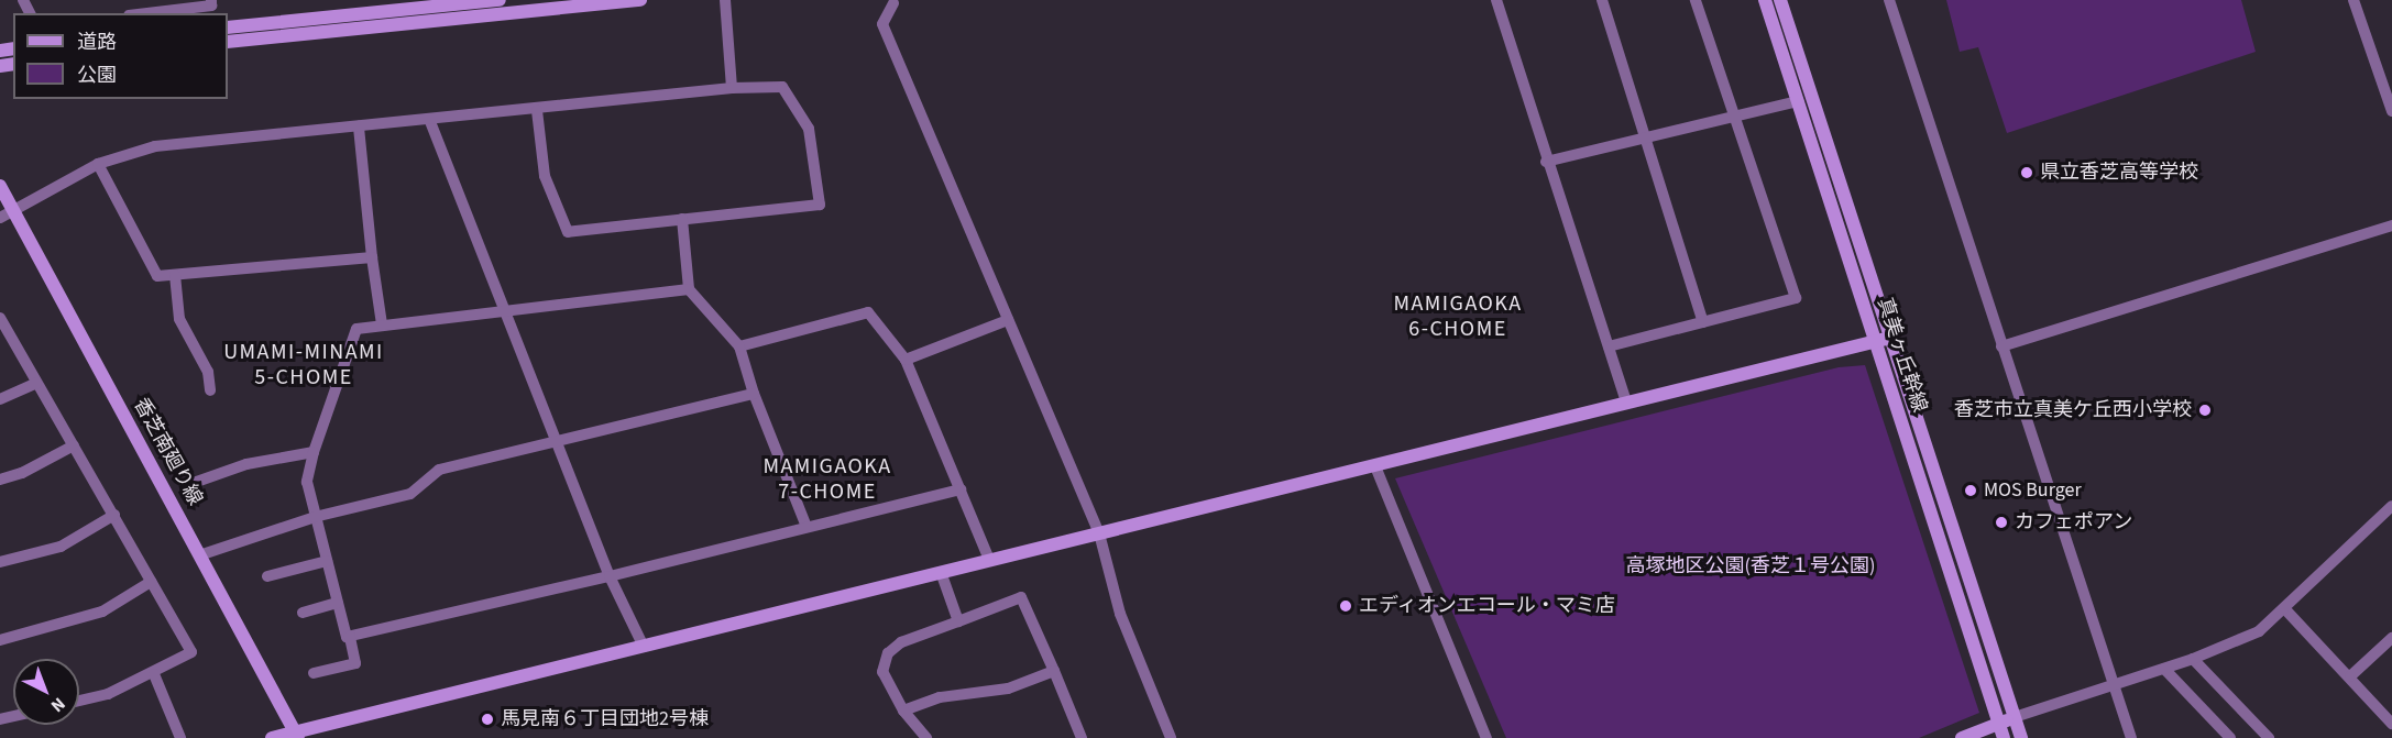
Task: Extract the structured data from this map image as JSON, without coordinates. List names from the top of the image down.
{
  "streets": {
    "street": ["真美ヶ丘幹線", "香芝南廻り線"]
  },
  "districts": ["MAMIGAOKA 6-CHOME", "UMAMI-MINAMI 5-CHOME", "MAMIGAOKA 7-CHOME"],
  "parks": ["高塚地区公園(香芝１号公園)"],
  "places": [
    "県立香芝高等学校",
    "香芝市立真美ケ丘西小学校",
    "MOS Burger",
    "カフェポアン",
    "エディオンエコール・マミ店",
    "馬見南６丁目団地2号棟"
  ],
  "legend": ["道路", "公園"],
  "north": "bottom right"
}
